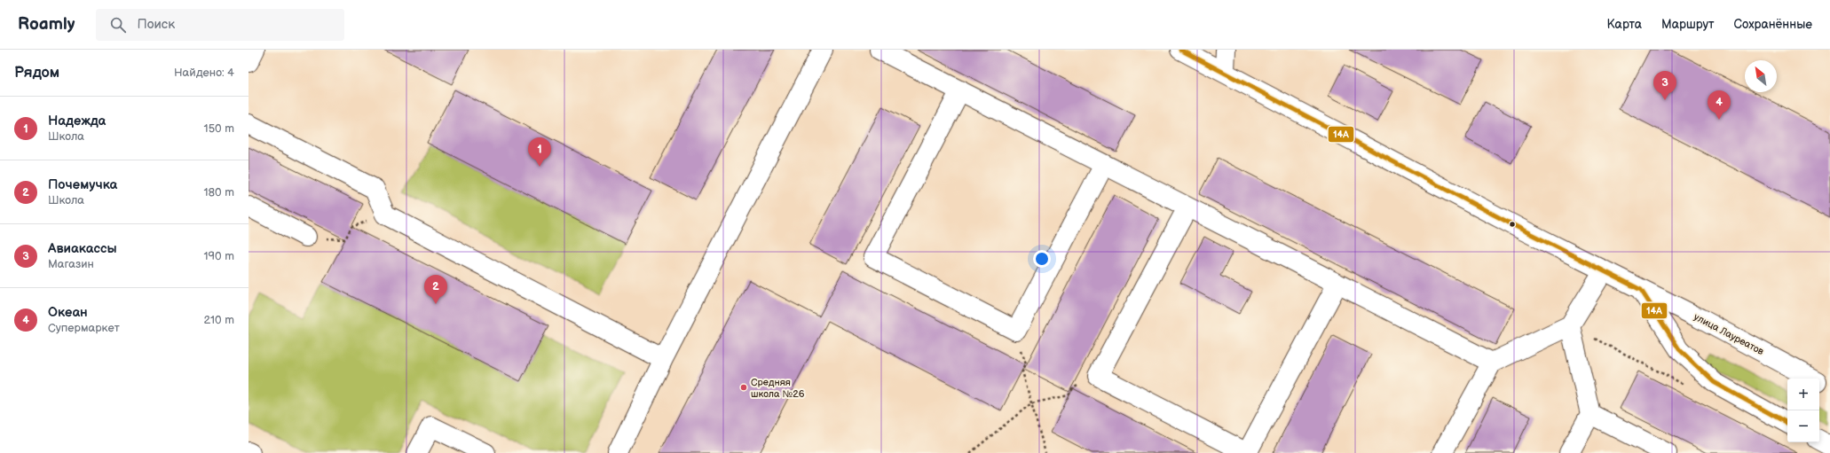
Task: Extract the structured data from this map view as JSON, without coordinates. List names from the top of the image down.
{
  "streets": {
    "street": ["улица Лауреатов"]
  },
  "places": ["Средняя школа №26"],
  "lines": ["transit line 14А"],
  "north": "top left",
  "page": {
    "header": "Roamly",
    "search": "Поиск",
    "nav": ["Карта", "Маршрут", "Сохранённые"],
    "heading": ["Рядом", "Найдено: 4"],
    "pins": [
      "3",
      "4",
      "1",
      "2"
    ],
    "list": [
      {
        "mark": "1",
        "name": "Надежда",
        "note": "Школа",
        "value": "150 m"
      },
      {
        "mark": "2",
        "name": "Почемучка",
        "note": "Школа",
        "value": "180 m"
      },
      {
        "mark": "3",
        "name": "Авиакассы",
        "note": "Магазин",
        "value": "190 m"
      },
      {
        "mark": "4",
        "name": "Океан",
        "note": "Супермаркет",
        "value": "210 m"
      }
    ],
    "map_buttons": ["+", "−"]
  }
}
